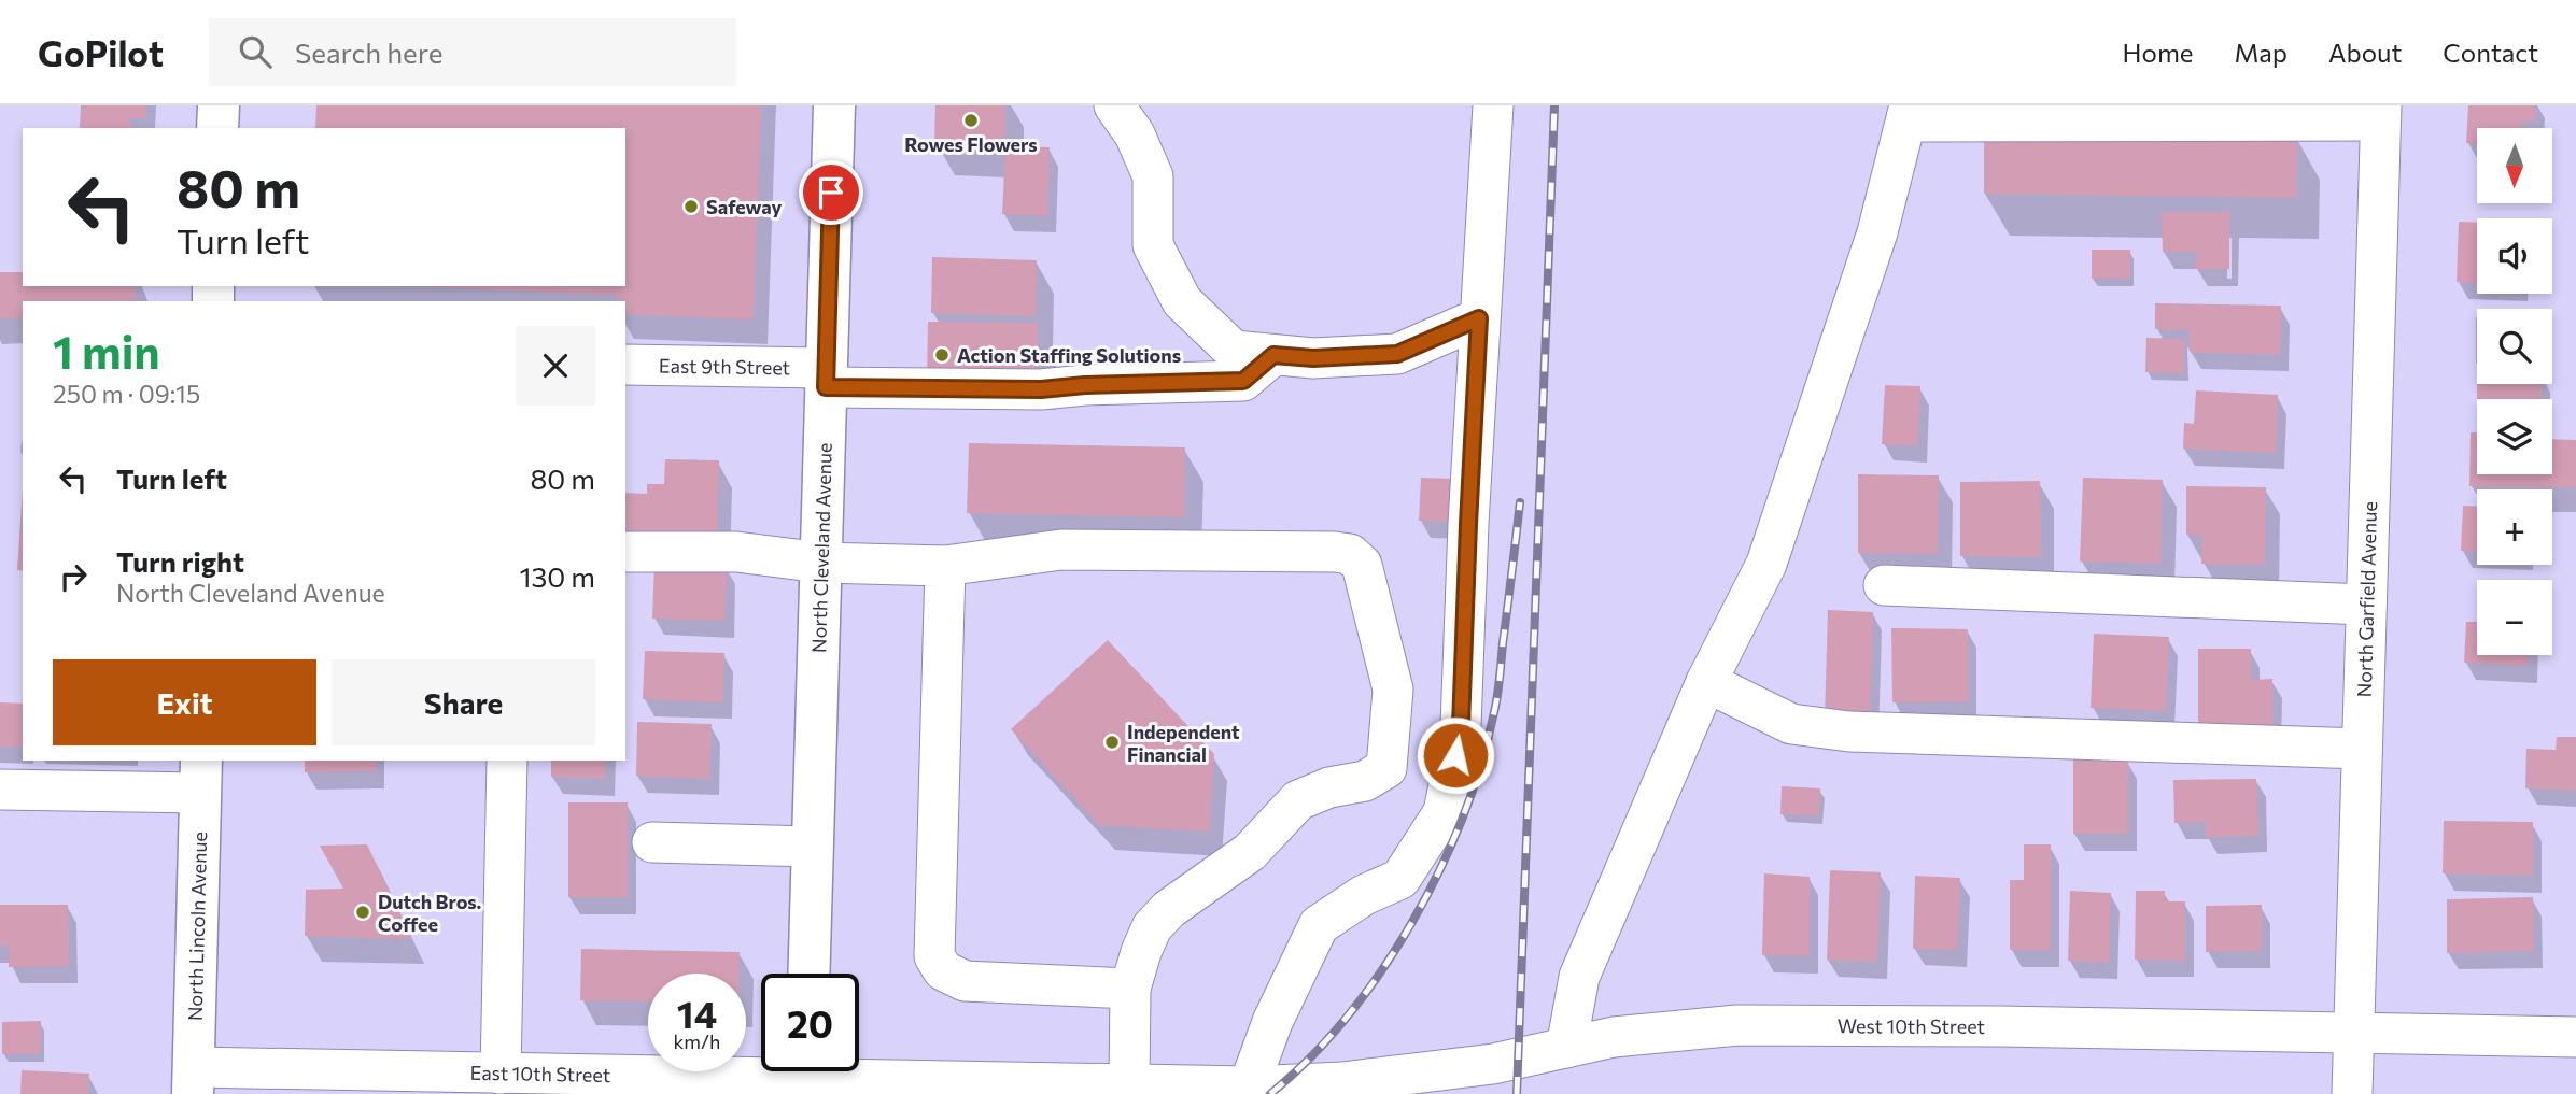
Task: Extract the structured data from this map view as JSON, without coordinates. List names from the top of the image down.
{
  "streets": {
    "highway": ["North Cleveland Avenue", "North Lincoln Avenue"],
    "street": [
      "East 9th Street",
      "North Garfield Avenue",
      "West 10th Street",
      "East 10th Street"
    ]
  },
  "crossings": [
    ["East 9th Street", "North Cleveland Avenue"],
    ["North Garfield Avenue", "West 10th Street"],
    ["North Lincoln Avenue", "East 10th Street"],
    ["West 10th Street", "East 10th Street"]
  ],
  "places": [
    "Rowes Flowers",
    "Safeway",
    "Action Staffing Solutions",
    "Independent Financial",
    "Dutch Bros. Coffee"
  ],
  "north": "bottom",
  "page": {
    "header": "GoPilot",
    "search": "Search here",
    "nav": [
      "Home",
      "Map",
      "About",
      "Contact"
    ],
    "map_buttons": ["+", "−"],
    "turn": ["80 m", "Turn left"],
    "heading": ["1 min", "250 m · 09:15"],
    "list": [
      {
        "name": "Turn left",
        "value": "80 m"
      },
      {
        "name": "Turn right",
        "note": "North Cleveland Avenue",
        "value": "130 m"
      }
    ],
    "buttons": ["Exit", "Share"],
    "speed": "14 km/h",
    "limit": "20"
  }
}
